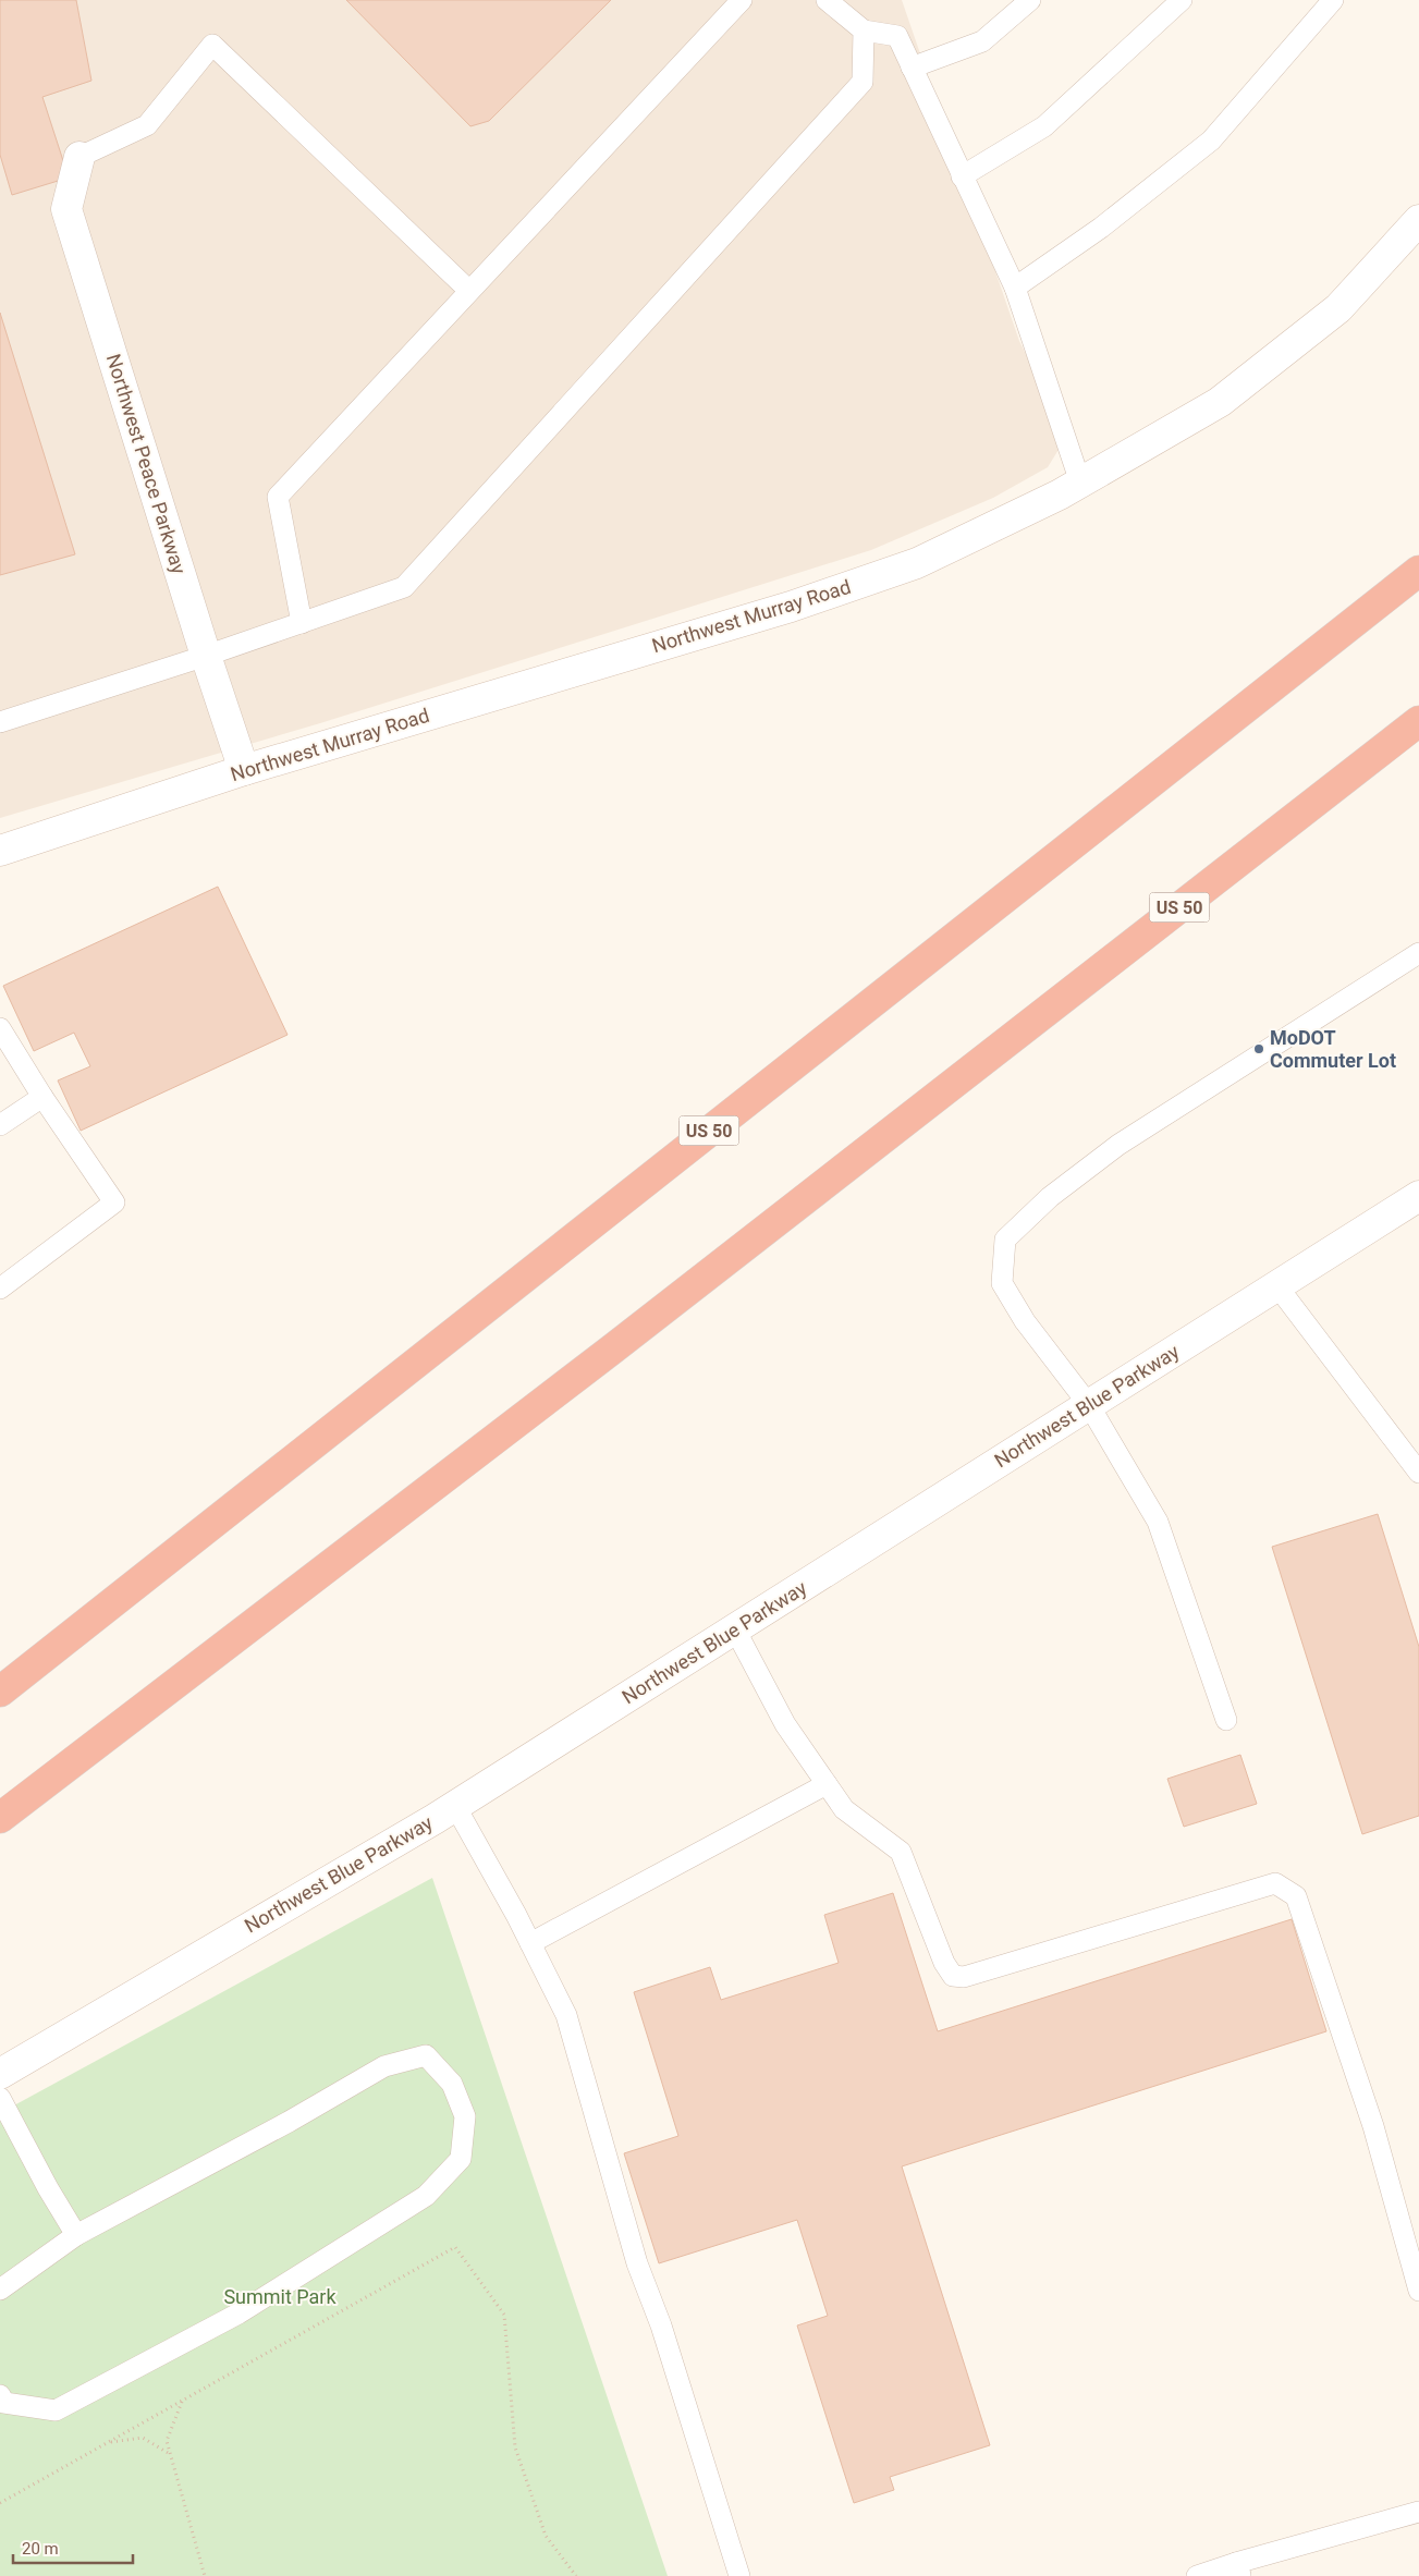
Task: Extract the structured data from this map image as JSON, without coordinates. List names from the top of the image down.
{
  "streets": {
    "highway": ["US 50"],
    "street": ["Northwest Peace Parkway", "Northwest Murray Road", "Northwest Blue Parkway"]
  },
  "crossings": [
    ["Northwest Peace Parkway", "Northwest Murray Road"]
  ],
  "parks": ["Summit Park"],
  "places": ["MoDOT Commuter Lot"],
  "scale_bar": "20 m"
}
